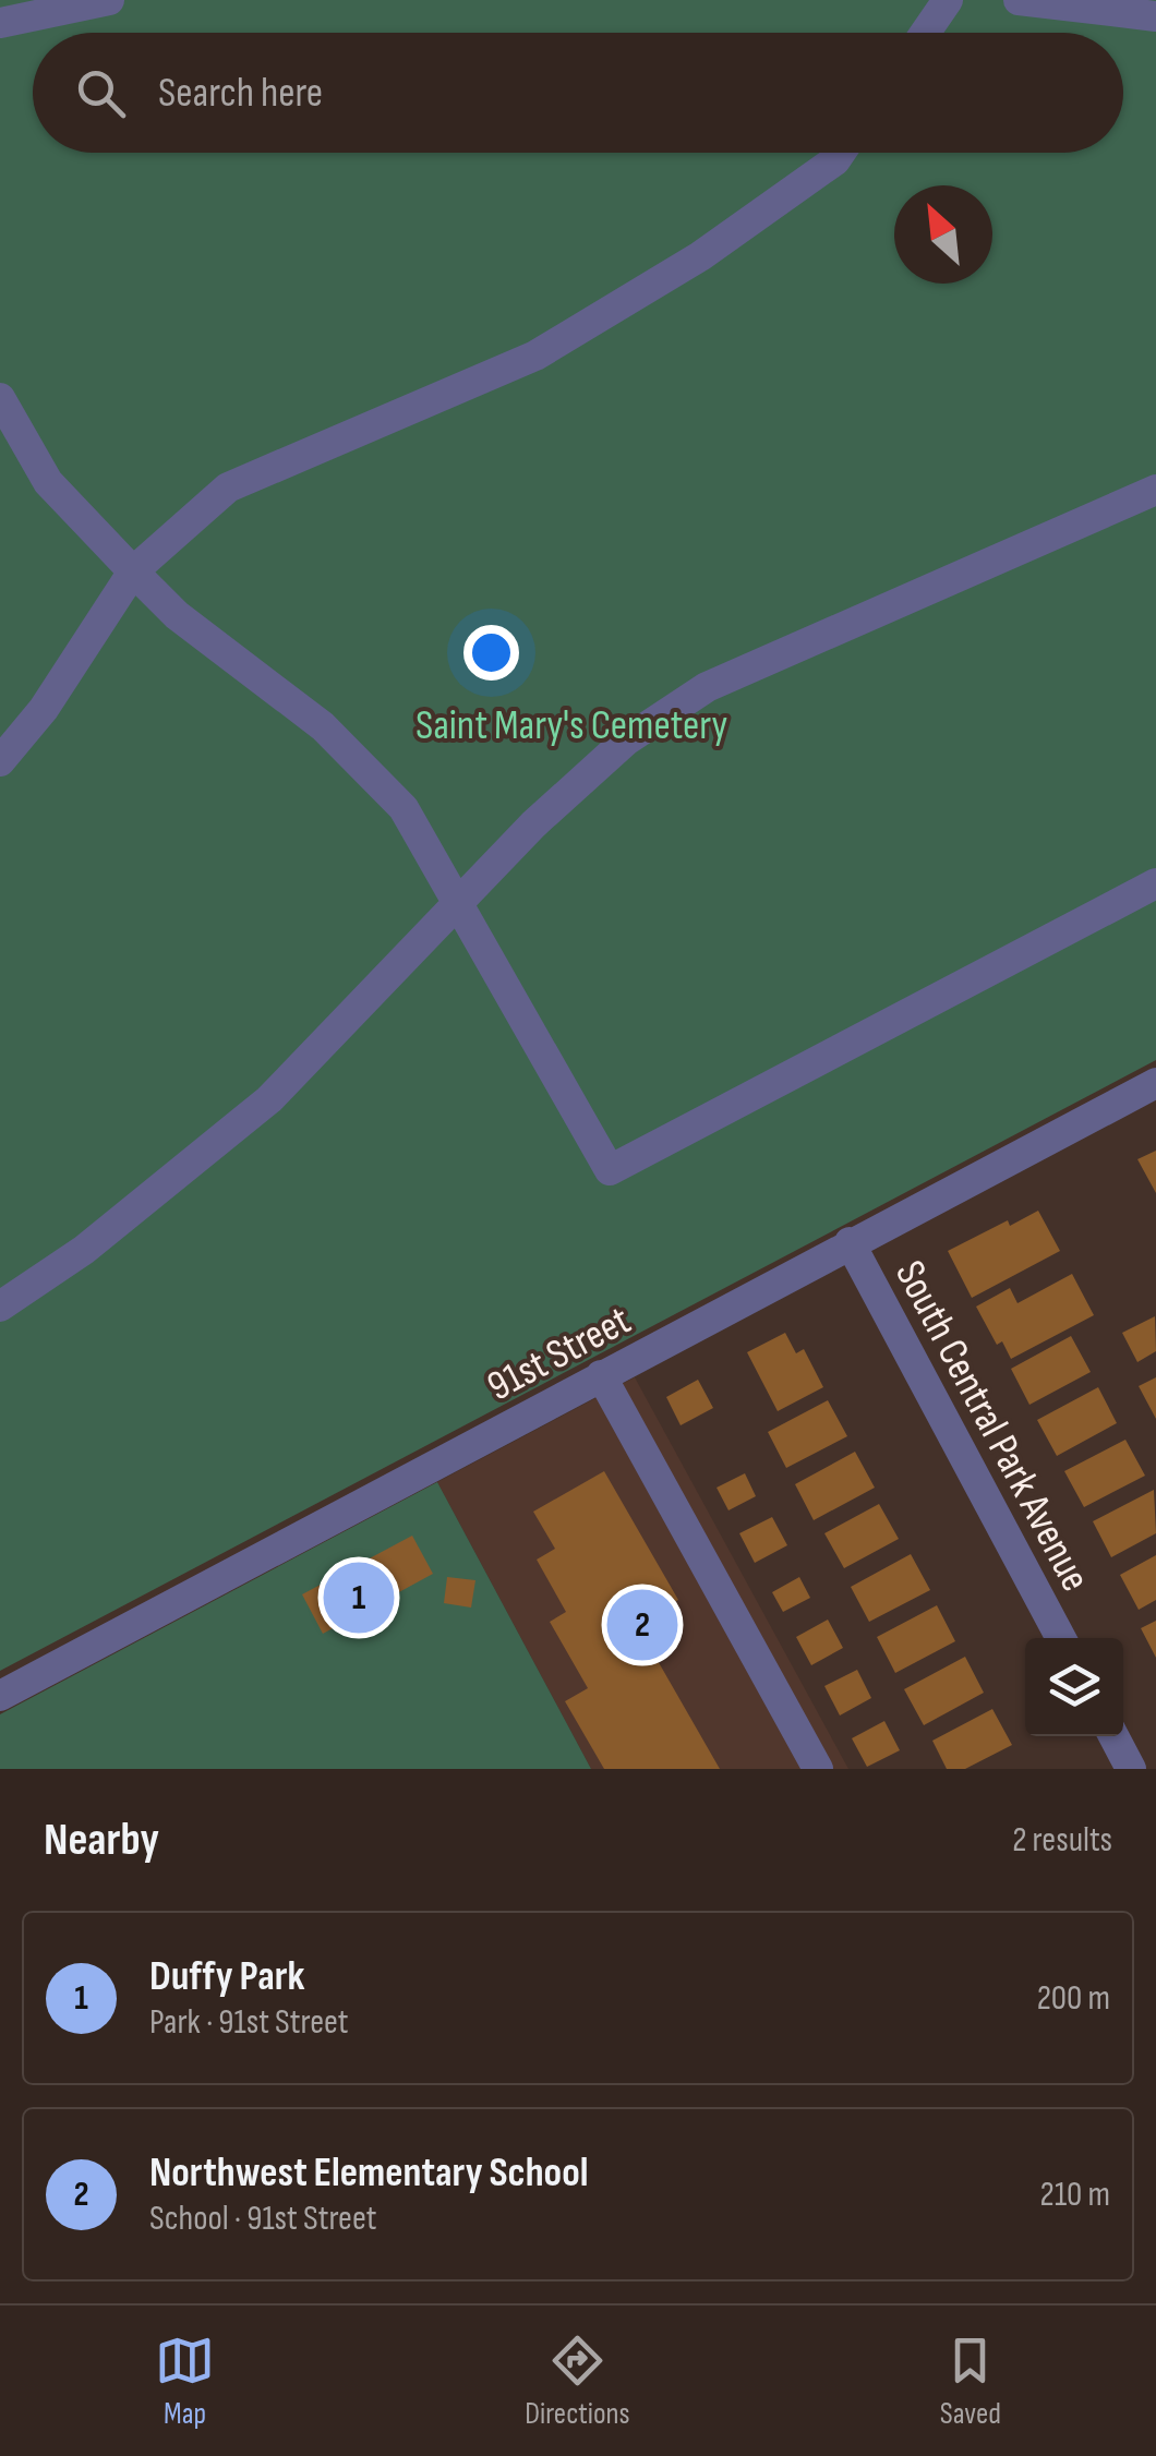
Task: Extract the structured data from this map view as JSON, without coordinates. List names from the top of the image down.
{
  "streets": {
    "street": ["91st Street", "South Central Park Avenue"]
  },
  "crossings": [
    ["91st Street", "South Central Park Avenue"]
  ],
  "parks": ["Saint Mary's Cemetery"],
  "north": "top left",
  "page": {
    "search": "Search here",
    "pins": ["1", "2"],
    "heading": ["Nearby", "2 results"],
    "list": [
      {
        "mark": "1",
        "name": "Duffy Park",
        "note": "Park · 91st Street",
        "value": "200 m"
      },
      {
        "mark": "2",
        "name": "Northwest Elementary School",
        "note": "School · 91st Street",
        "value": "210 m"
      }
    ],
    "nav": ["Map", "Directions", "Saved"]
  }
}
